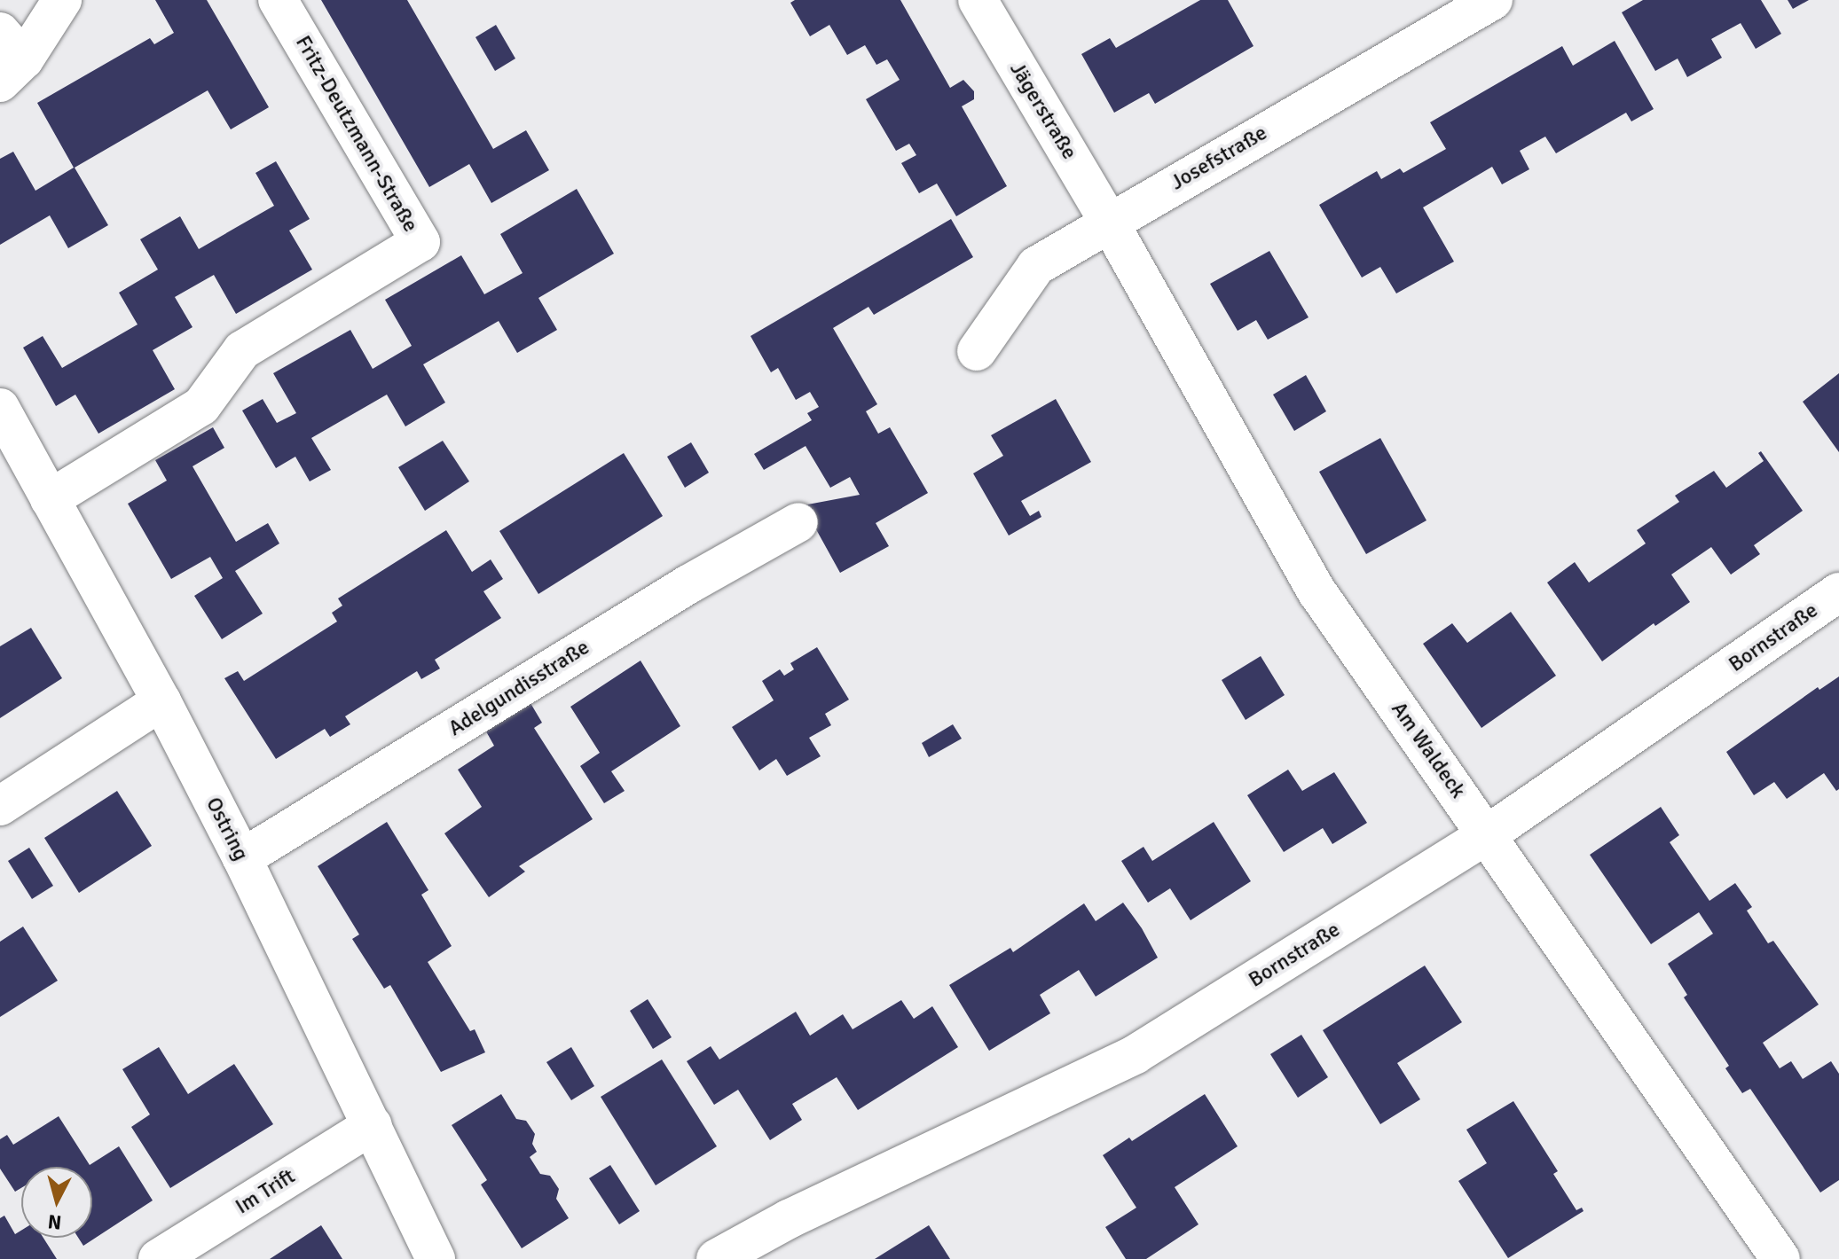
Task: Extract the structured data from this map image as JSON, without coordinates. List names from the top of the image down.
{
  "streets": {
    "street": [
      "Jägerstraße",
      "Fritz-Deutzmann-Straße",
      "Josefstraße",
      "Bornstraße",
      "Adelgundisstraße",
      "Am Waldeck",
      "Ostring",
      "Im Trift"
    ]
  },
  "crossings": [
    ["Jägerstraße", "Josefstraße"],
    ["Jägerstraße", "Am Waldeck"],
    ["Fritz-Deutzmann-Straße", "Ostring"],
    ["Josefstraße", "Am Waldeck"],
    ["Bornstraße", "Am Waldeck"],
    ["Adelgundisstraße", "Ostring"],
    ["Ostring", "Im Trift"]
  ],
  "north": "bottom"
}
